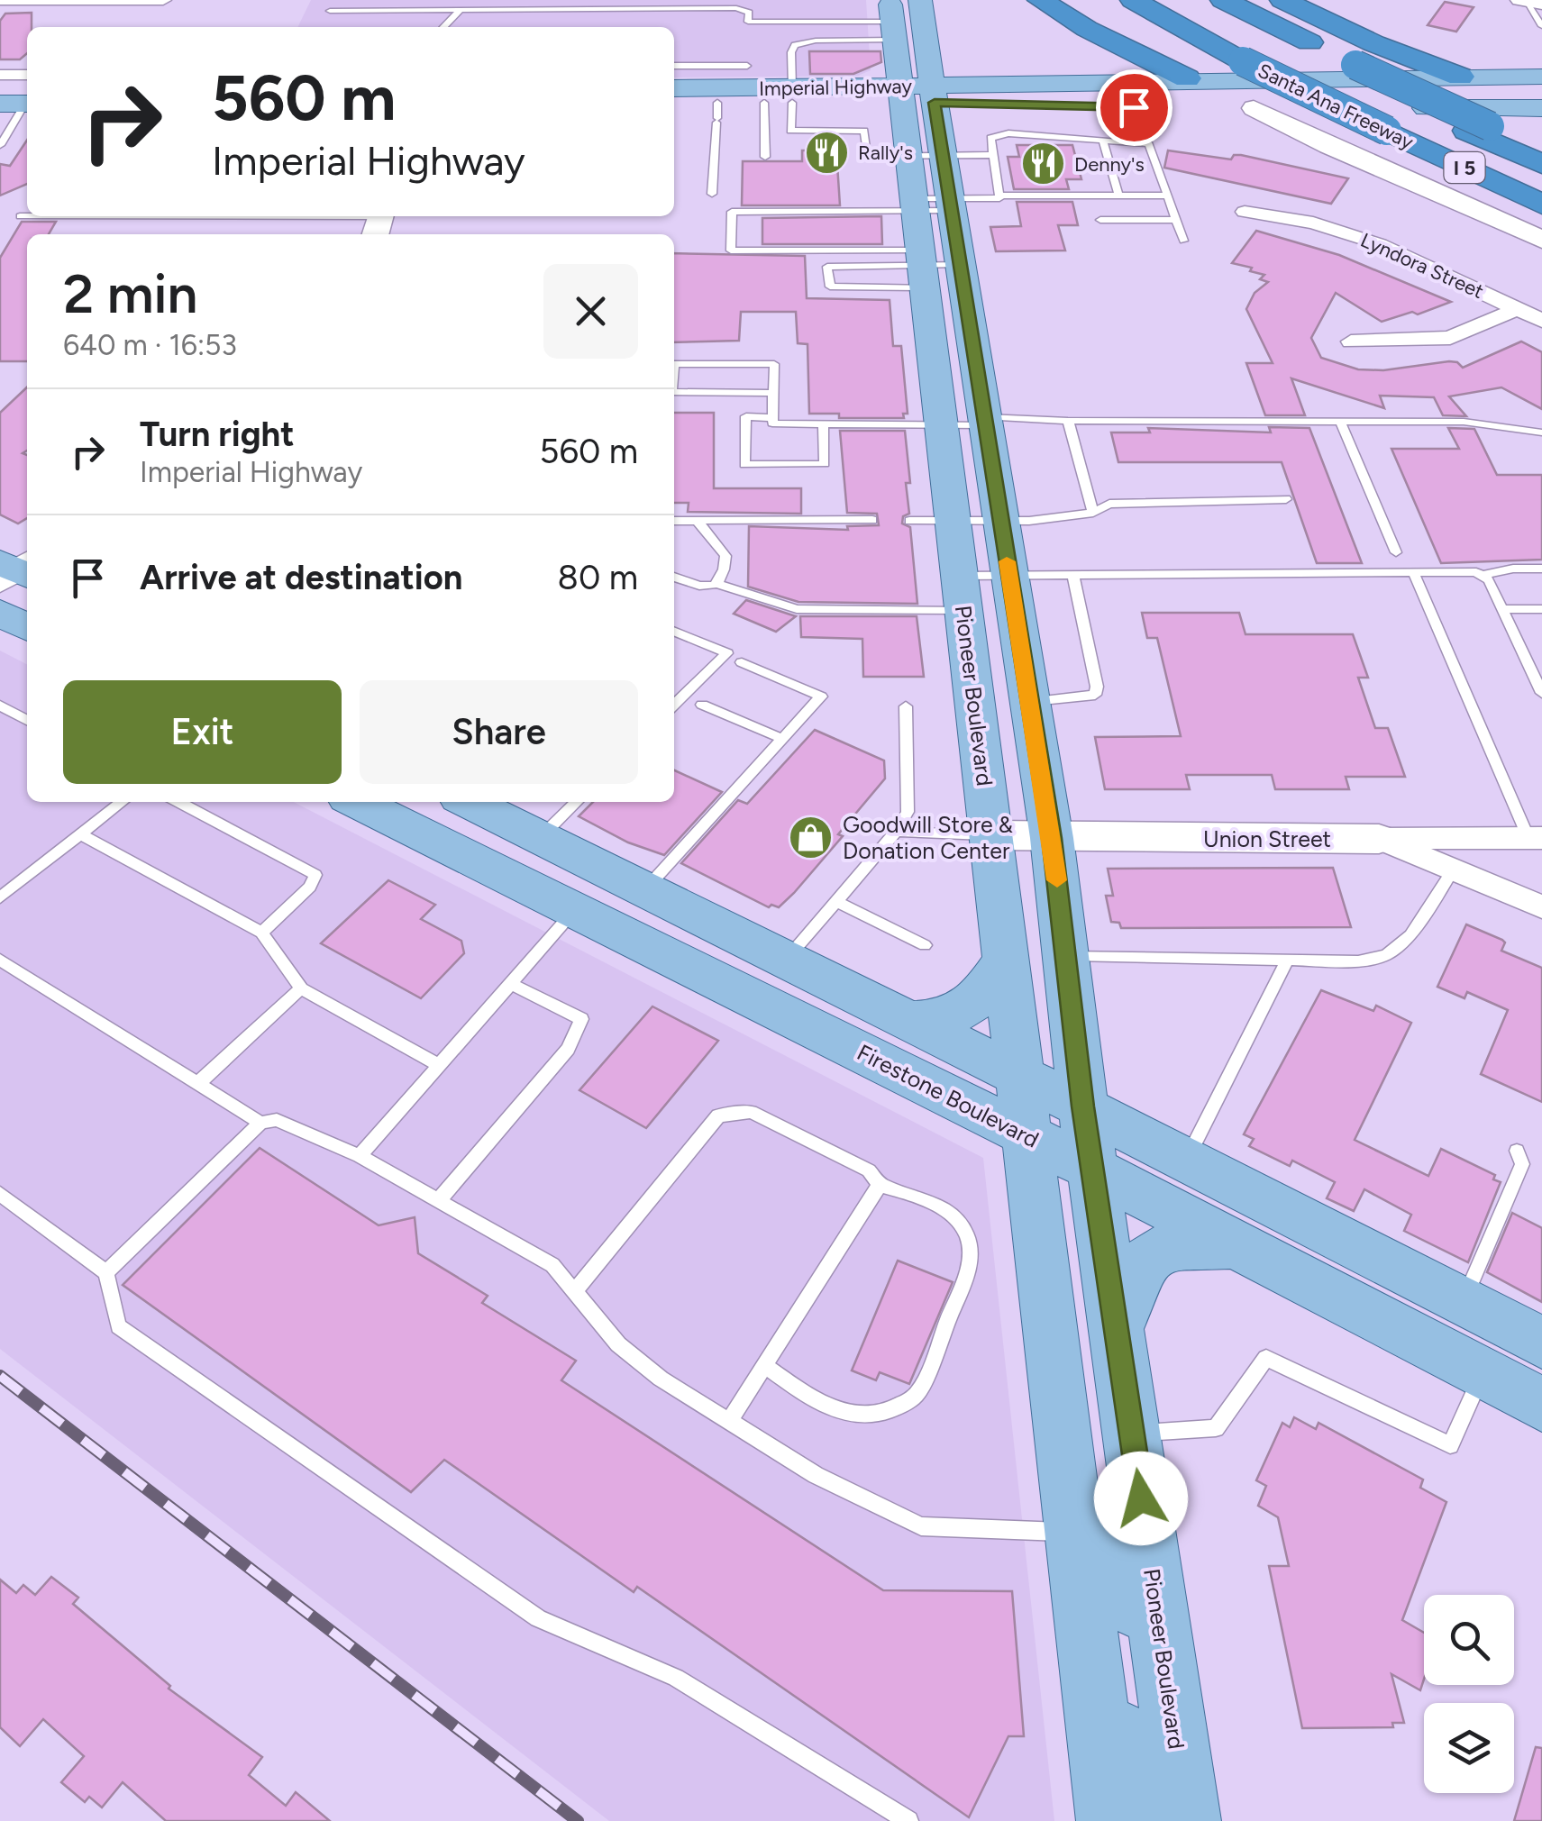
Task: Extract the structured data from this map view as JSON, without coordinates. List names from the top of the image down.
{
  "streets": {
    "highway": ["Santa Ana Freeway", "I 5"],
    "main road": [
      "Imperial Highway",
      "Pioneer Boulevard",
      "Union Street",
      "Firestone Boulevard"
    ],
    "street": ["Lyndora Street"]
  },
  "crossings": [
    ["Imperial Highway", "Pioneer Boulevard"],
    ["Pioneer Boulevard", "Union Street"],
    ["Pioneer Boulevard", "Firestone Boulevard"]
  ],
  "places": {
    "restaurant": ["Rally's", "Denny's"],
    "shop": ["Goodwill Store & Donation Center"]
  },
  "page": {
    "turn": ["560 m", "Imperial Highway"],
    "heading": ["2 min", "640 m · 16:53"],
    "list": [
      {
        "name": "Turn right",
        "note": "Imperial Highway",
        "value": "560 m"
      },
      {
        "name": "Arrive at destination",
        "value": "80 m"
      }
    ],
    "buttons": ["Exit", "Share"]
  }
}
